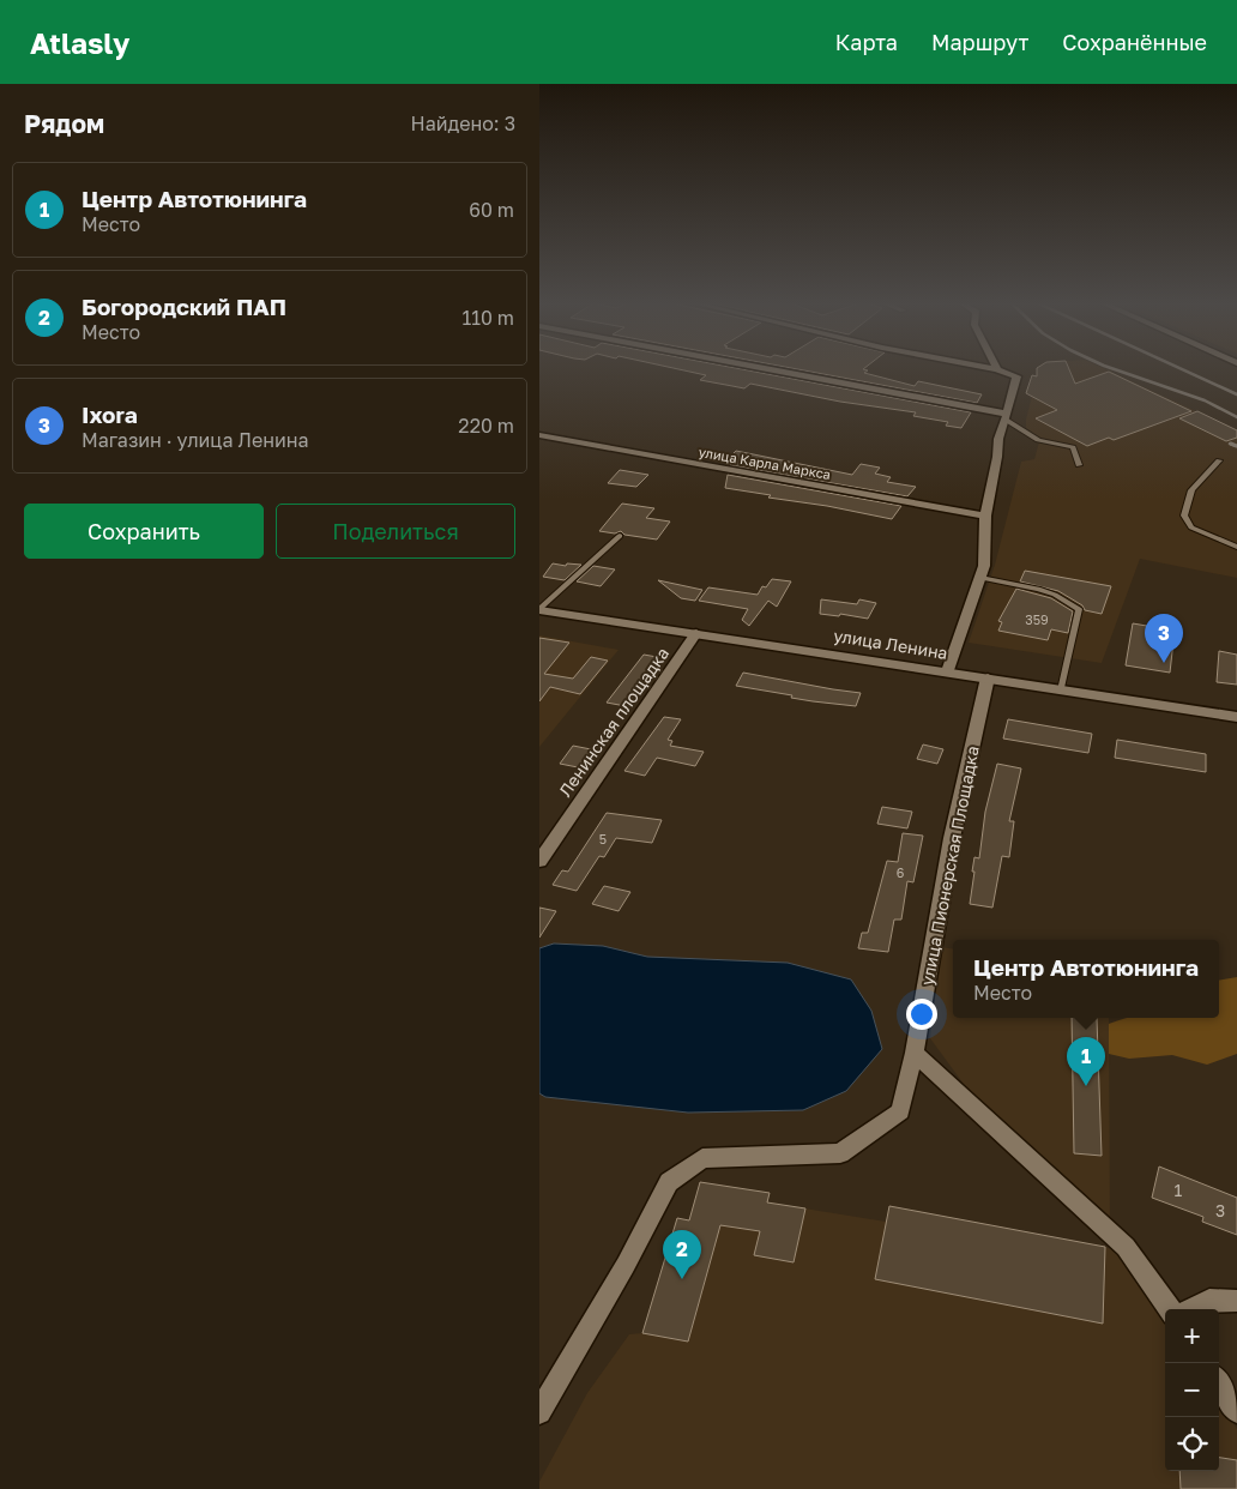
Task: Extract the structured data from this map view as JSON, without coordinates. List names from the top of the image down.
{
  "streets": {
    "street": [
      "улица Карла Маркса",
      "улица Ленина",
      "Ленинская площадка",
      "улица Пионерская Площадка"
    ]
  },
  "crossings": [
    ["улица Ленина", "Ленинская площадка"],
    ["улица Ленина", "улица Пионерская Площадка"]
  ],
  "house_numbers": [
    "359",
    "5",
    "6",
    "1",
    "3"
  ],
  "page": {
    "header": "Atlasly",
    "nav": ["Карта", "Маршрут", "Сохранённые"],
    "heading": ["Рядом", "Найдено: 3"],
    "list": [
      {
        "mark": "1",
        "name": "Центр Автотюнинга",
        "note": "Место",
        "value": "60 m"
      },
      {
        "mark": "2",
        "name": "Богородский ПАП",
        "note": "Место",
        "value": "110 m"
      },
      {
        "mark": "3",
        "name": "Ixora",
        "note": "Магазин · улица Ленина",
        "value": "220 m"
      }
    ],
    "buttons": ["Сохранить", "Поделиться"],
    "pins": ["3", "1", "2"],
    "popup": ["Центр Автотюнинга", "Место"],
    "map_buttons": ["+", "−"]
  }
}
